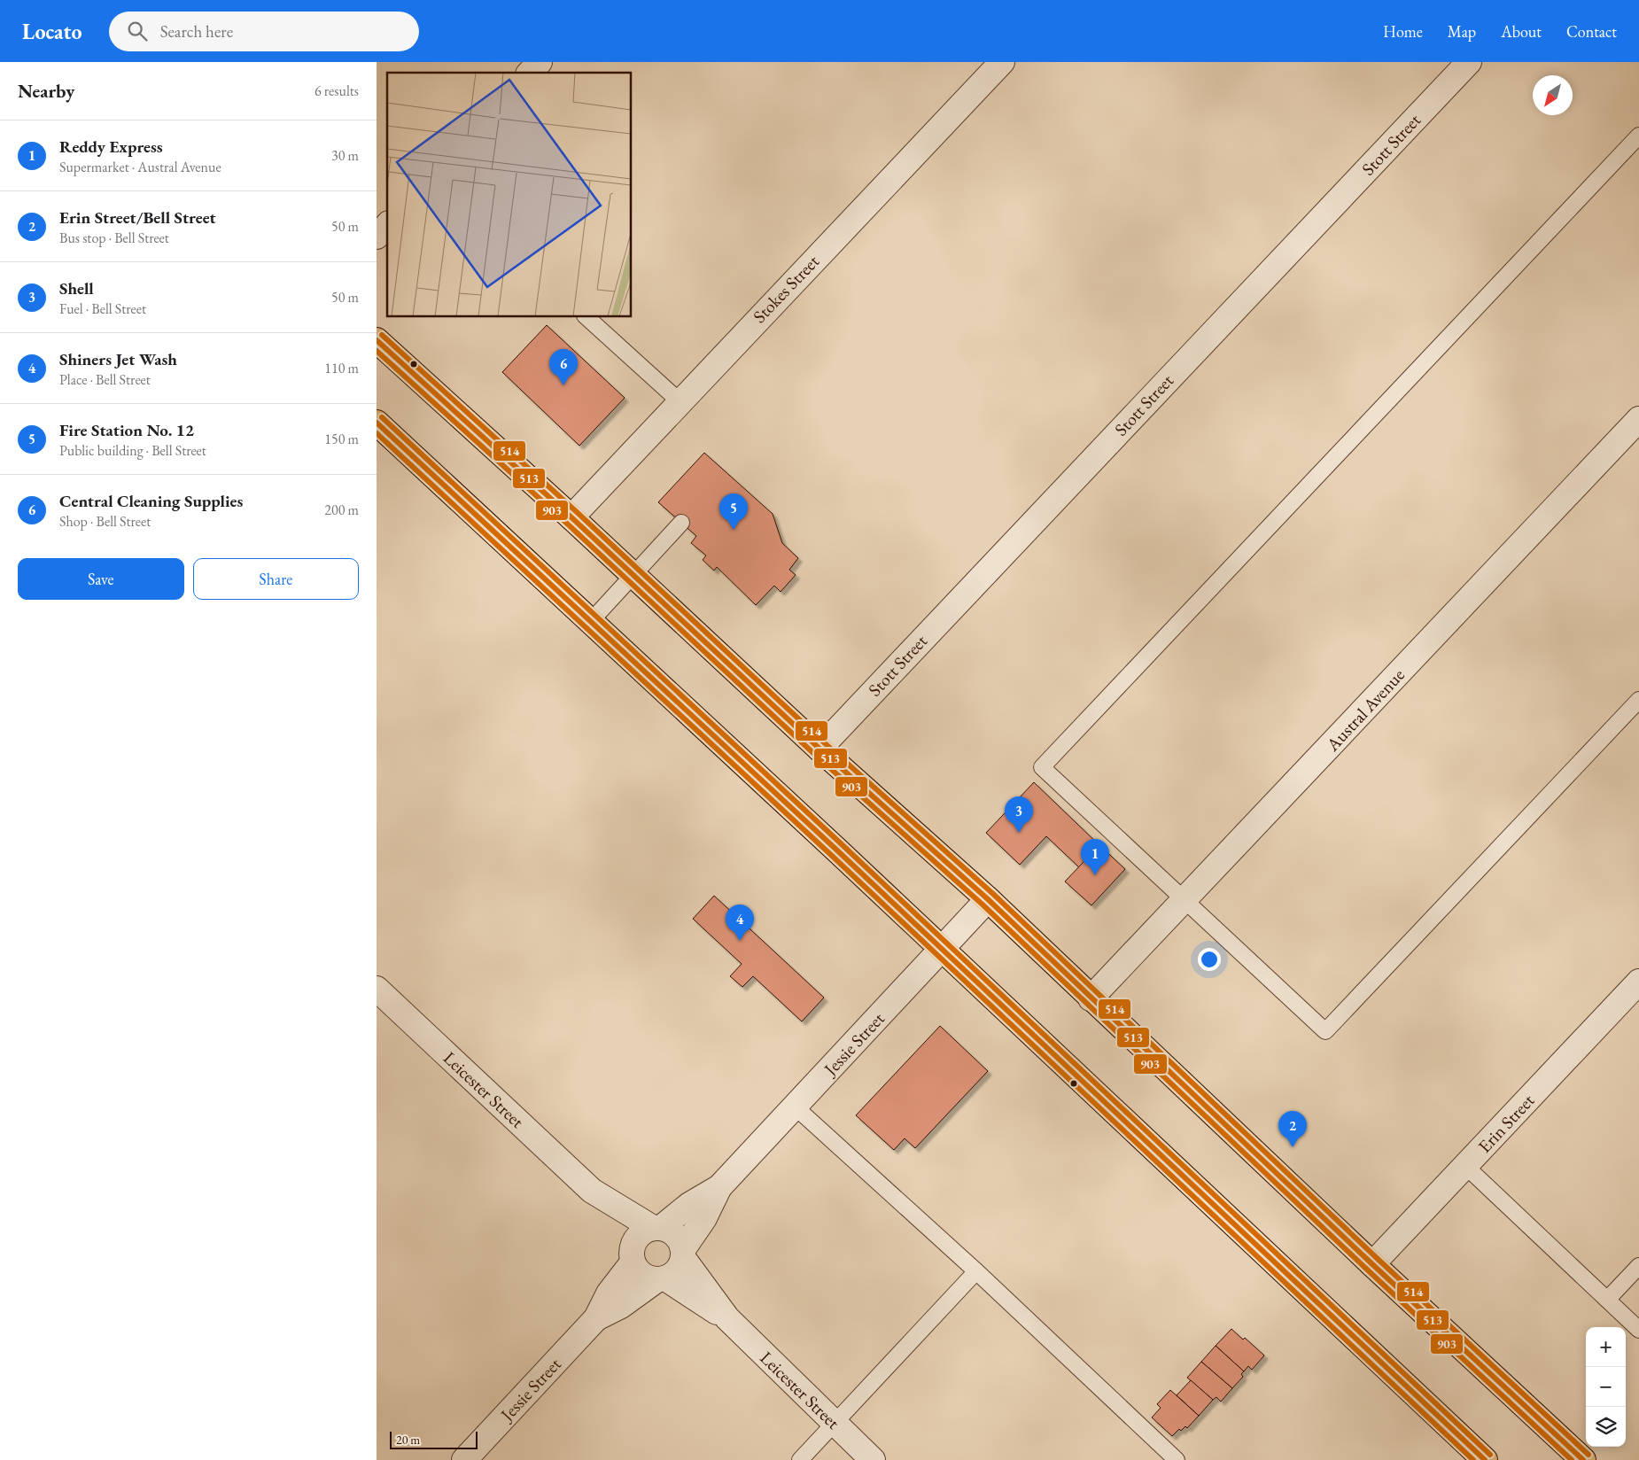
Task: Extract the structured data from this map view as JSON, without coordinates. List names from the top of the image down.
{
  "streets": {
    "street": [
      "Stott Street",
      "Stokes Street",
      "Austral Avenue",
      "Jessie Street",
      "Leicester Street",
      "Erin Street"
    ]
  },
  "crossings": [
    ["Jessie Street", "Leicester Street"]
  ],
  "lines": ["transit line 514", "transit line 513", "transit line 903"],
  "scale_bar": "20 m",
  "north": "bottom left",
  "page": {
    "header": "Locato",
    "search": "Search here",
    "nav": [
      "Home",
      "Map",
      "About",
      "Contact"
    ],
    "heading": ["Nearby", "6 results"],
    "list": [
      {
        "mark": "1",
        "name": "Reddy Express",
        "note": "Supermarket · Austral Avenue",
        "value": "30 m"
      },
      {
        "mark": "2",
        "name": "Erin Street/Bell Street",
        "note": "Bus stop · Bell Street",
        "value": "50 m"
      },
      {
        "mark": "3",
        "name": "Shell",
        "note": "Fuel · Bell Street",
        "value": "50 m"
      },
      {
        "mark": "4",
        "name": "Shiners Jet Wash",
        "note": "Place · Bell Street",
        "value": "110 m"
      },
      {
        "mark": "5",
        "name": "Fire Station No. 12",
        "note": "Public building · Bell Street",
        "value": "150 m"
      },
      {
        "mark": "6",
        "name": "Central Cleaning Supplies",
        "note": "Shop · Bell Street",
        "value": "200 m"
      }
    ],
    "pins": [
      "6",
      "5",
      "3",
      "1",
      "4",
      "2"
    ],
    "buttons": ["Save", "Share"],
    "map_buttons": ["+", "−"],
    "scale": "20 m"
  }
}
